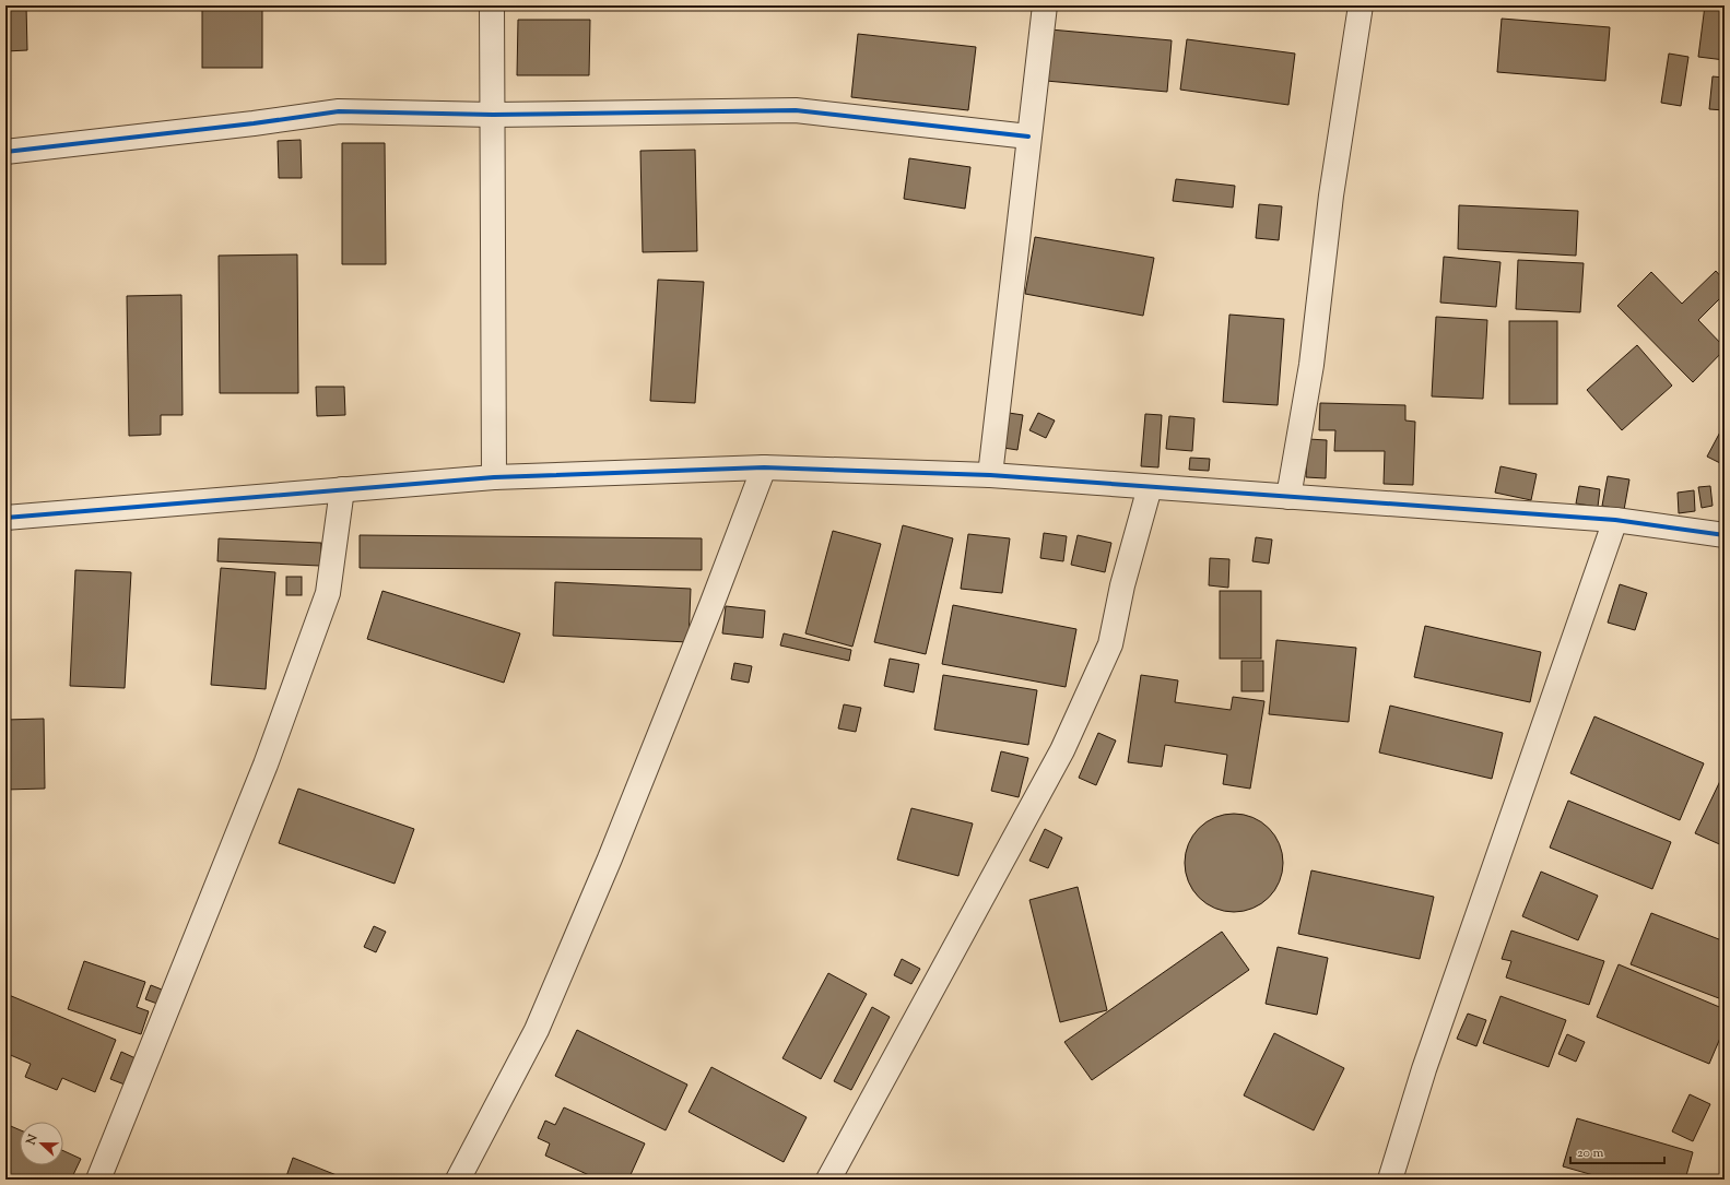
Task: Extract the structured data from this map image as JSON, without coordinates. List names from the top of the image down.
{
  "scale_bar": "20 m",
  "north": "left"
}
